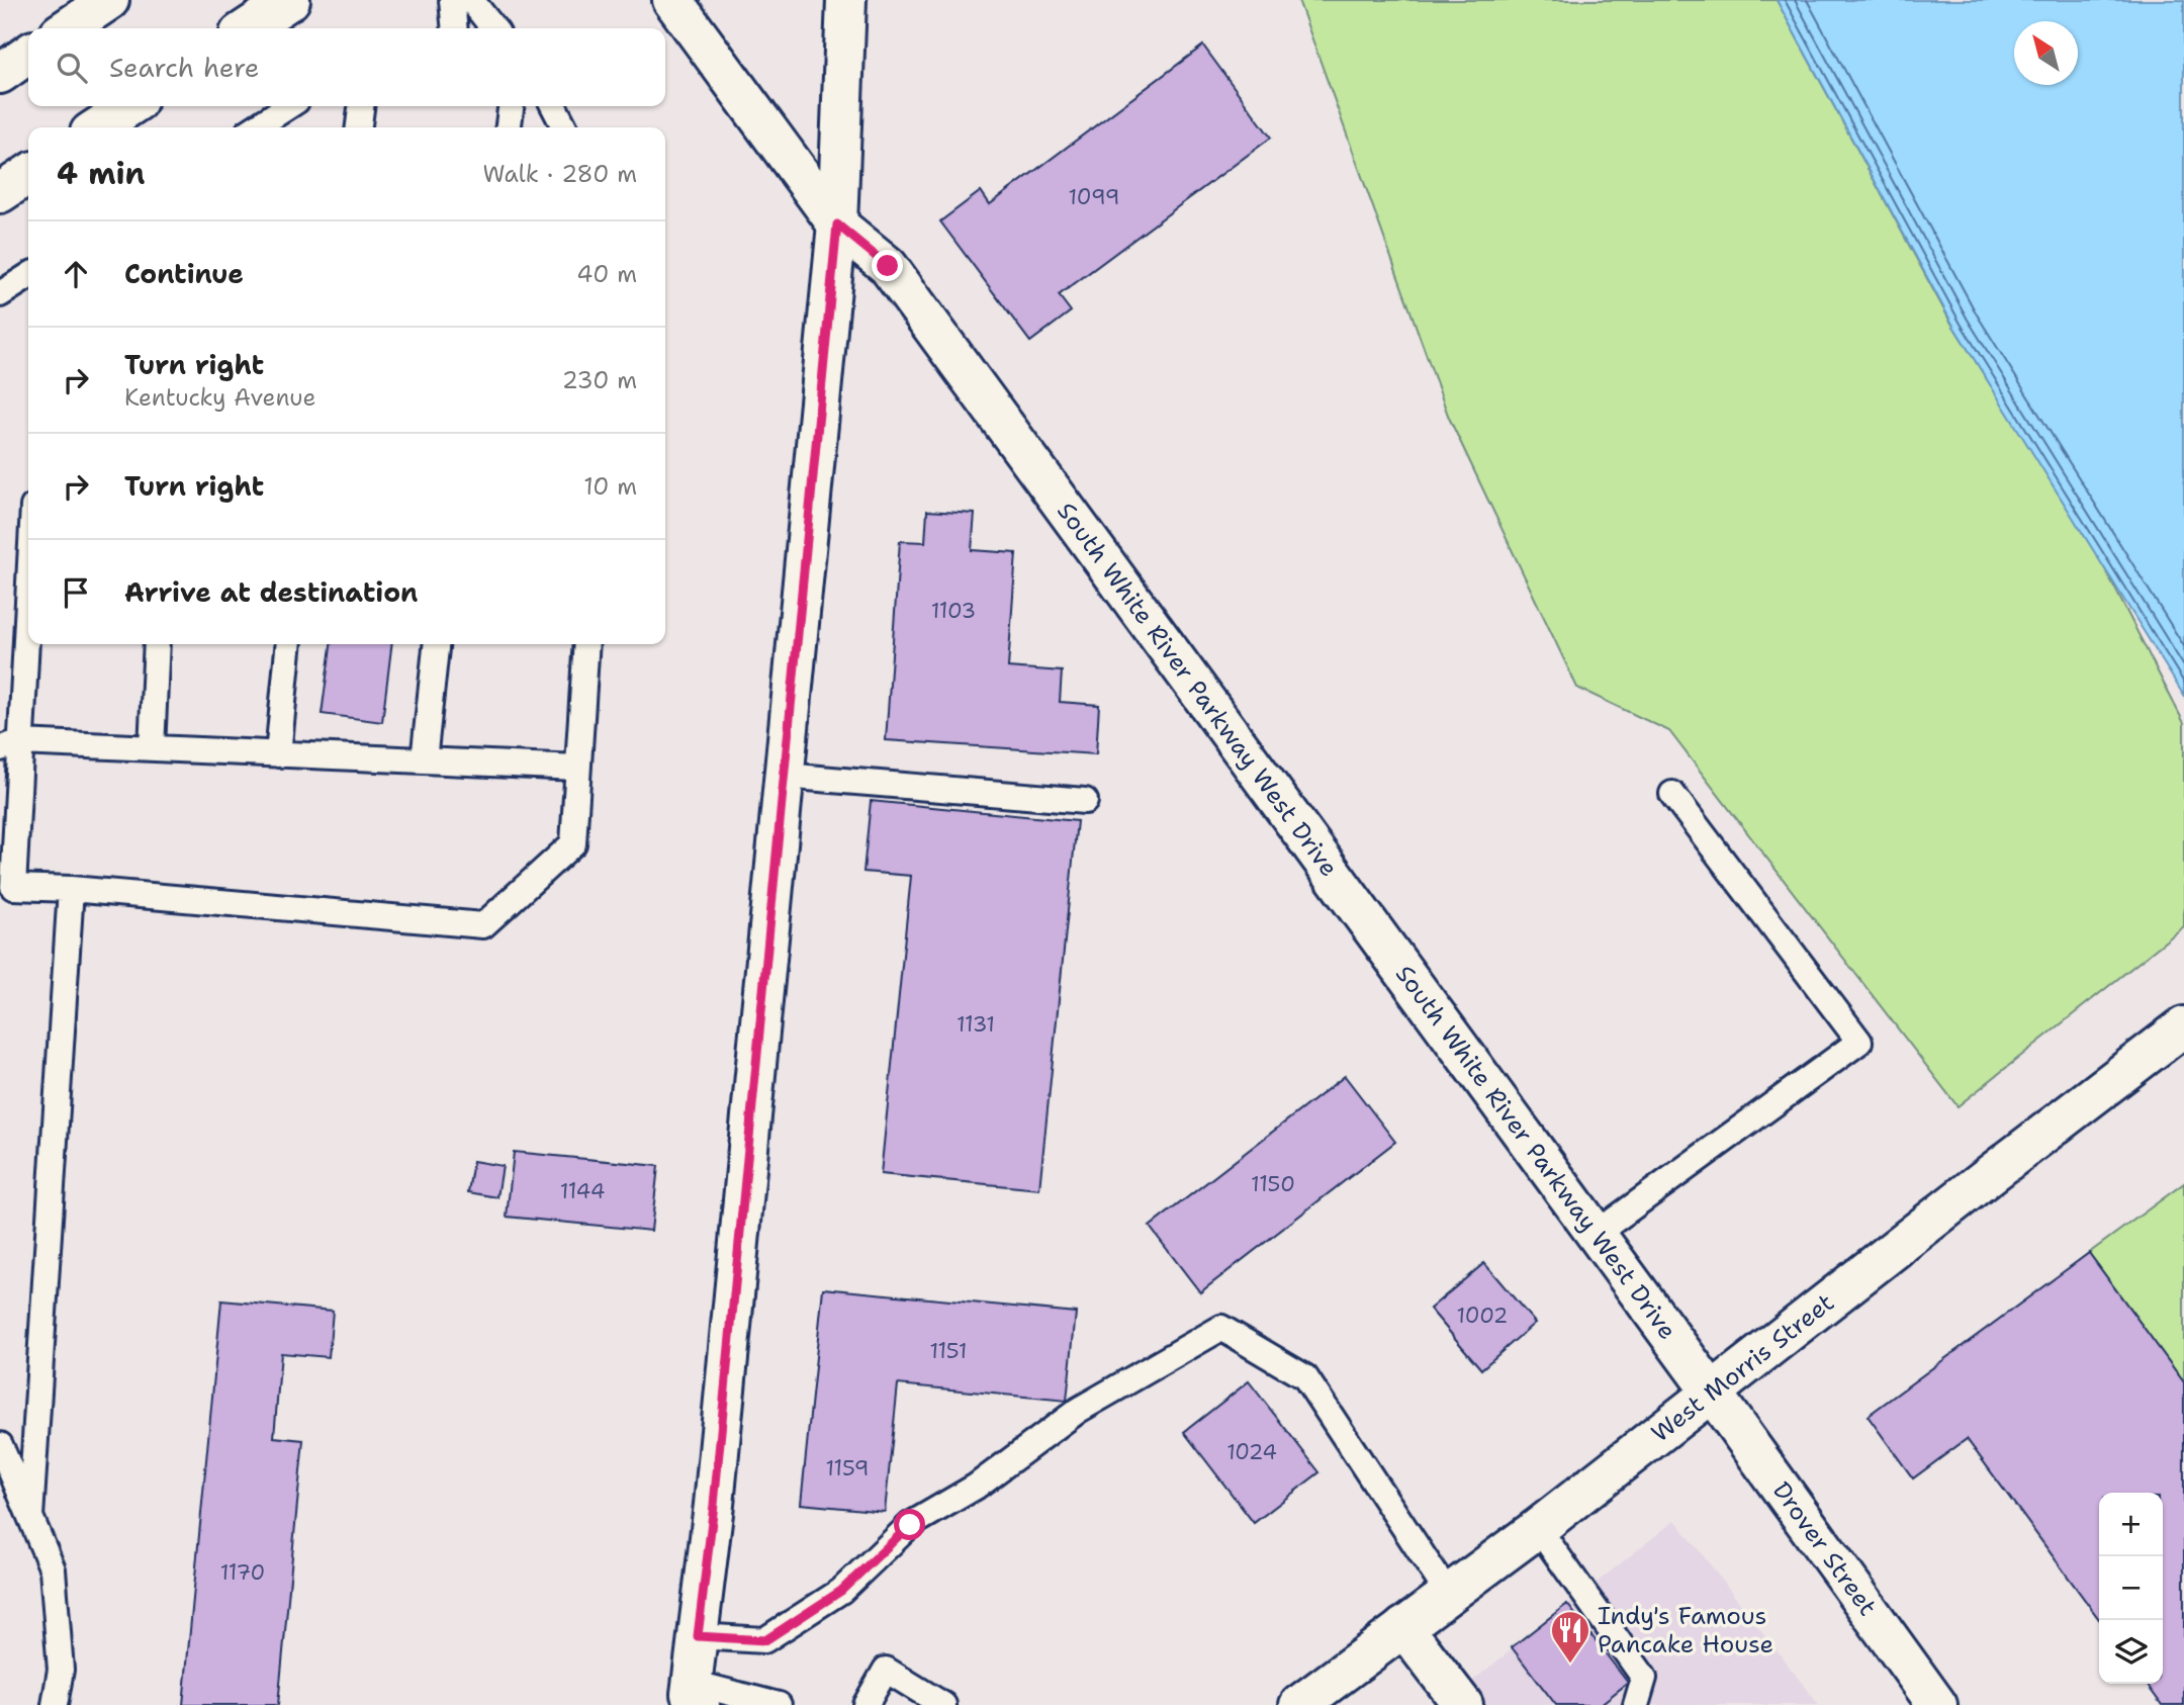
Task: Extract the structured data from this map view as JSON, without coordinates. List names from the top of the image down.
{
  "streets": {
    "main road": ["South White River Parkway West Drive", "West Morris Street", "Drover Street"]
  },
  "crossings": [
    ["South White River Parkway West Drive", "West Morris Street"],
    ["South White River Parkway West Drive", "Drover Street"],
    ["West Morris Street", "Drover Street"]
  ],
  "places": {
    "restaurant": ["Indy's Famous Pancake House"]
  },
  "house_numbers": [
    "1099",
    "1103",
    "1131",
    "1150",
    "1144",
    "1002",
    "1151",
    "1024",
    "1159",
    "1170"
  ],
  "north": "top left",
  "page": {
    "search": "Search here",
    "heading": ["4 min", "Walk · 280 m"],
    "list": [
      ["Continue", "40 m"],
      ["Turn right", "Kentucky Avenue", "230 m"],
      ["Turn right", "10 m"],
      "Arrive at destination"
    ],
    "map_buttons": ["+", "−"]
  }
}
